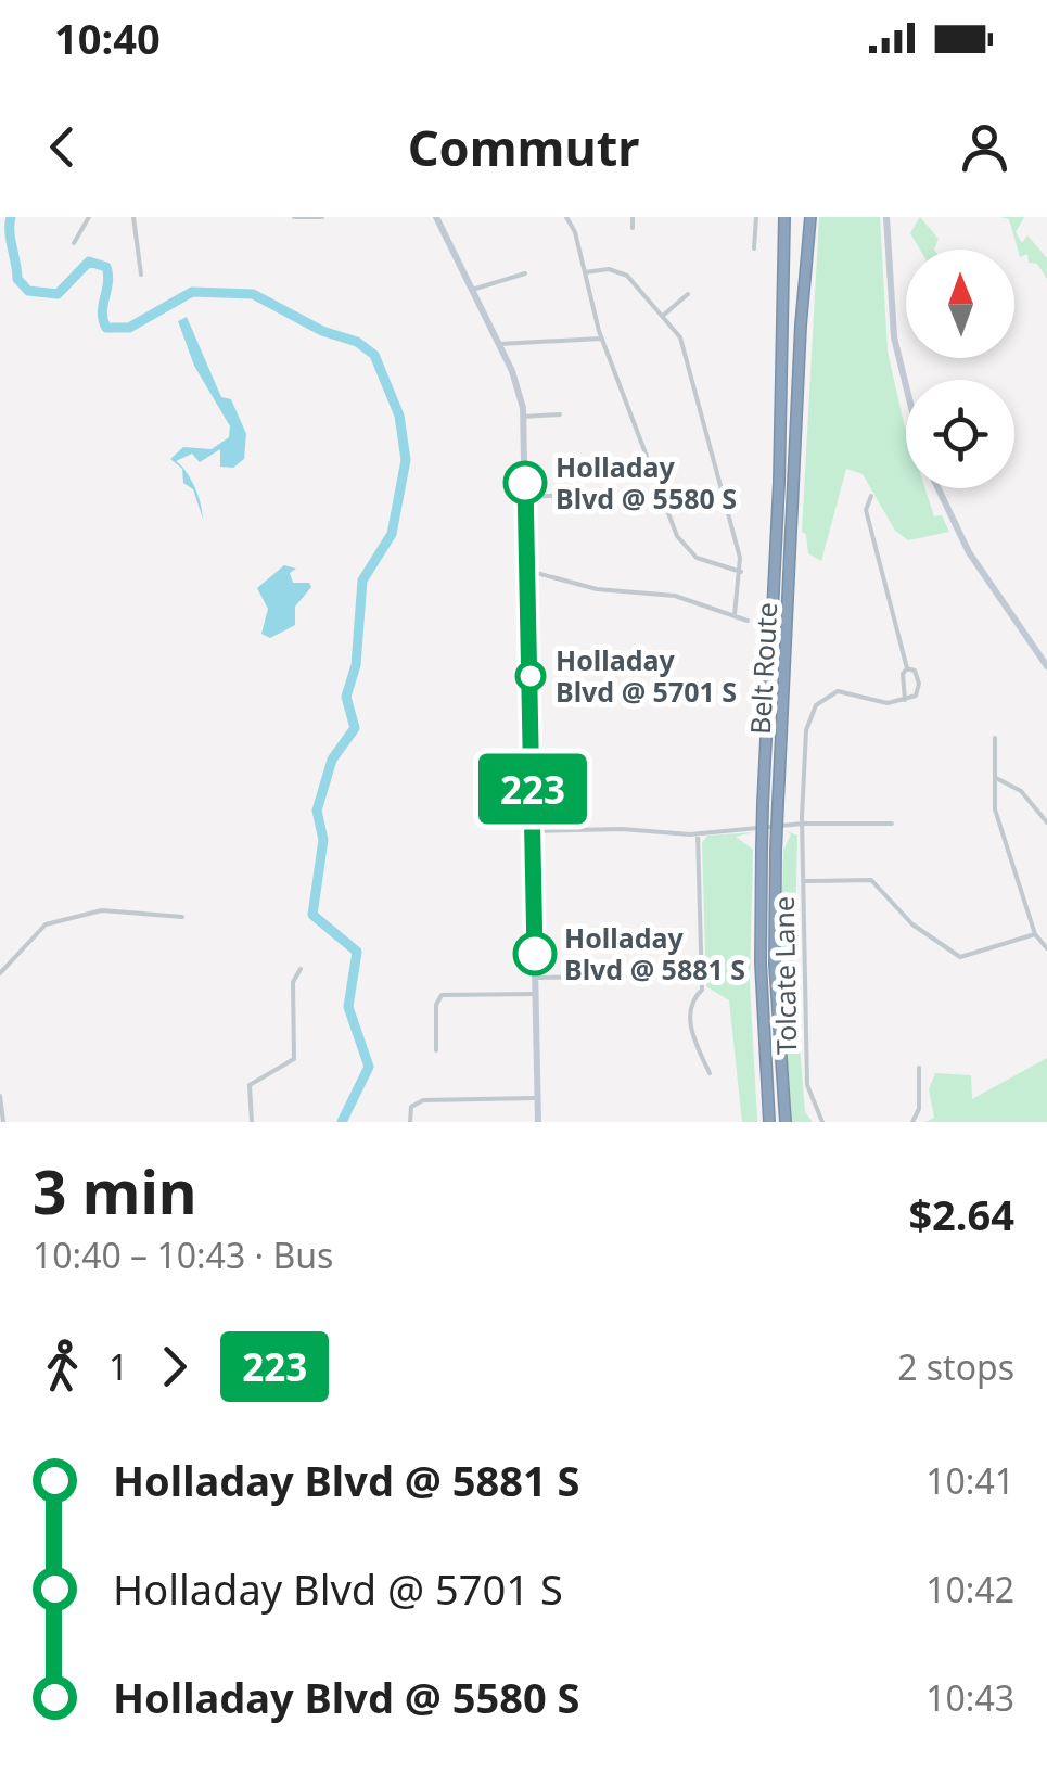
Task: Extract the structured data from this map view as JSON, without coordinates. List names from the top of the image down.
{
  "streets": {
    "highway": ["Belt Route"],
    "street": ["Tolcate Lane"]
  },
  "places": ["Holladay Blvd @ 5580 S", "Holladay Blvd @ 5701 S", "Holladay Blvd @ 5881 S"],
  "lines": ["bus line 223"],
  "north": "top",
  "page": {
    "status": "10:40",
    "header": "Commutr",
    "on_map": "223",
    "heading": ["3 min", "10:40 – 10:43 · Bus", "$2.64"],
    "legs": ["1", "223", "2 stops"],
    "list": [
      {
        "name": "Holladay Blvd @ 5881 S",
        "value": "10:41"
      },
      {
        "name": "Holladay Blvd @ 5701 S",
        "value": "10:42"
      },
      {
        "name": "Holladay Blvd @ 5580 S",
        "value": "10:43"
      }
    ]
  }
}
